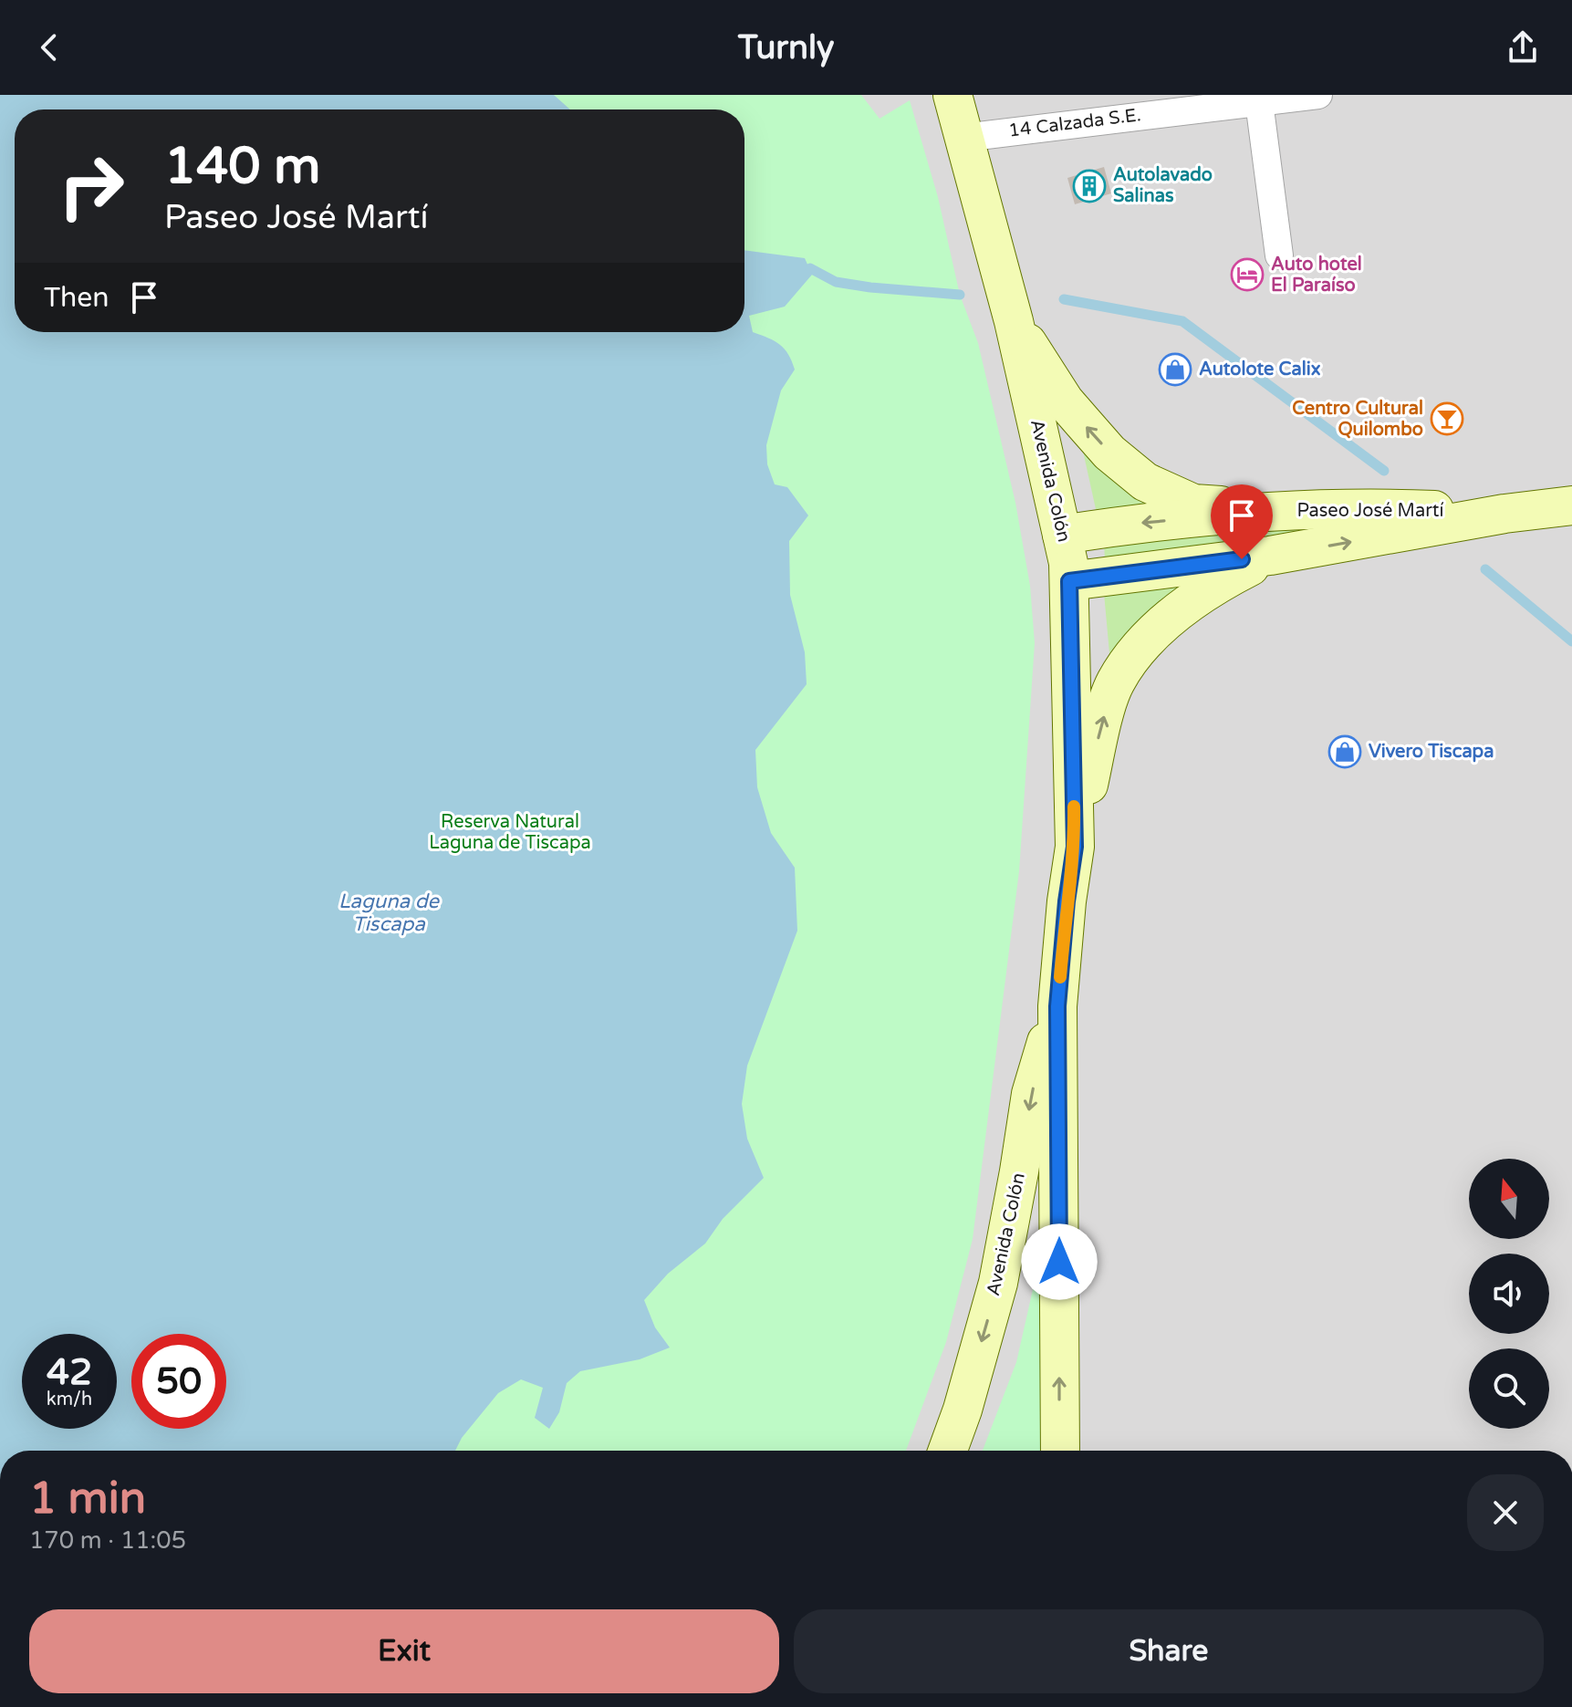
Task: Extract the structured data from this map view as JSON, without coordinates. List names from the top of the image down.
{
  "streets": {
    "main road": ["Avenida Colón", "Paseo José Martí"],
    "street": ["14 Calzada S.E."]
  },
  "crossings": [
    ["14 Calzada S.E.", "Avenida Colón"],
    ["Avenida Colón", "Paseo José Martí"]
  ],
  "water": ["Laguna de Tiscapa"],
  "parks": ["Reserva Natural Laguna de Tiscapa"],
  "places": {
    "building": ["Autolavado Salinas"],
    "hotel": ["Auto hotel El Paraíso"],
    "shop": ["Autolote Calix", "Vivero Tiscapa"],
    "bar": ["Centro Cultural Quilombo"]
  },
  "north": "top",
  "page": {
    "header": "Turnly",
    "turn": ["140 m", "Paseo José Martí"],
    "then": "Then",
    "speed": "42 km/h",
    "limit": "50",
    "heading": ["1 min", "170 m · 11:05"],
    "buttons": ["Exit", "Share"]
  }
}
